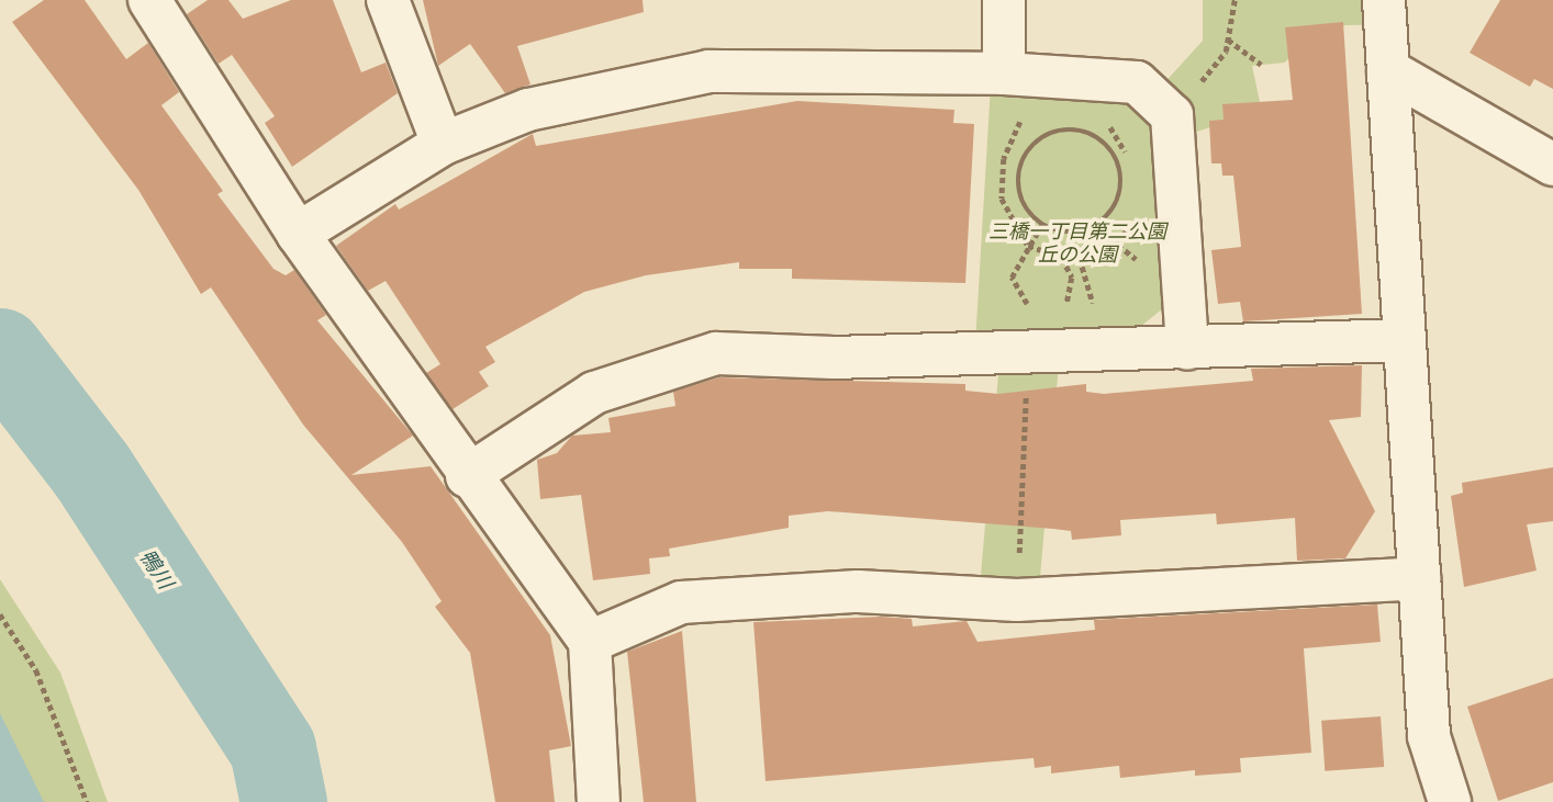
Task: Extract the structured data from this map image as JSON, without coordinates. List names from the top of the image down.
{
  "water": ["鴨川"],
  "parks": ["三橋一丁目第二公園 丘の公園"]
}
